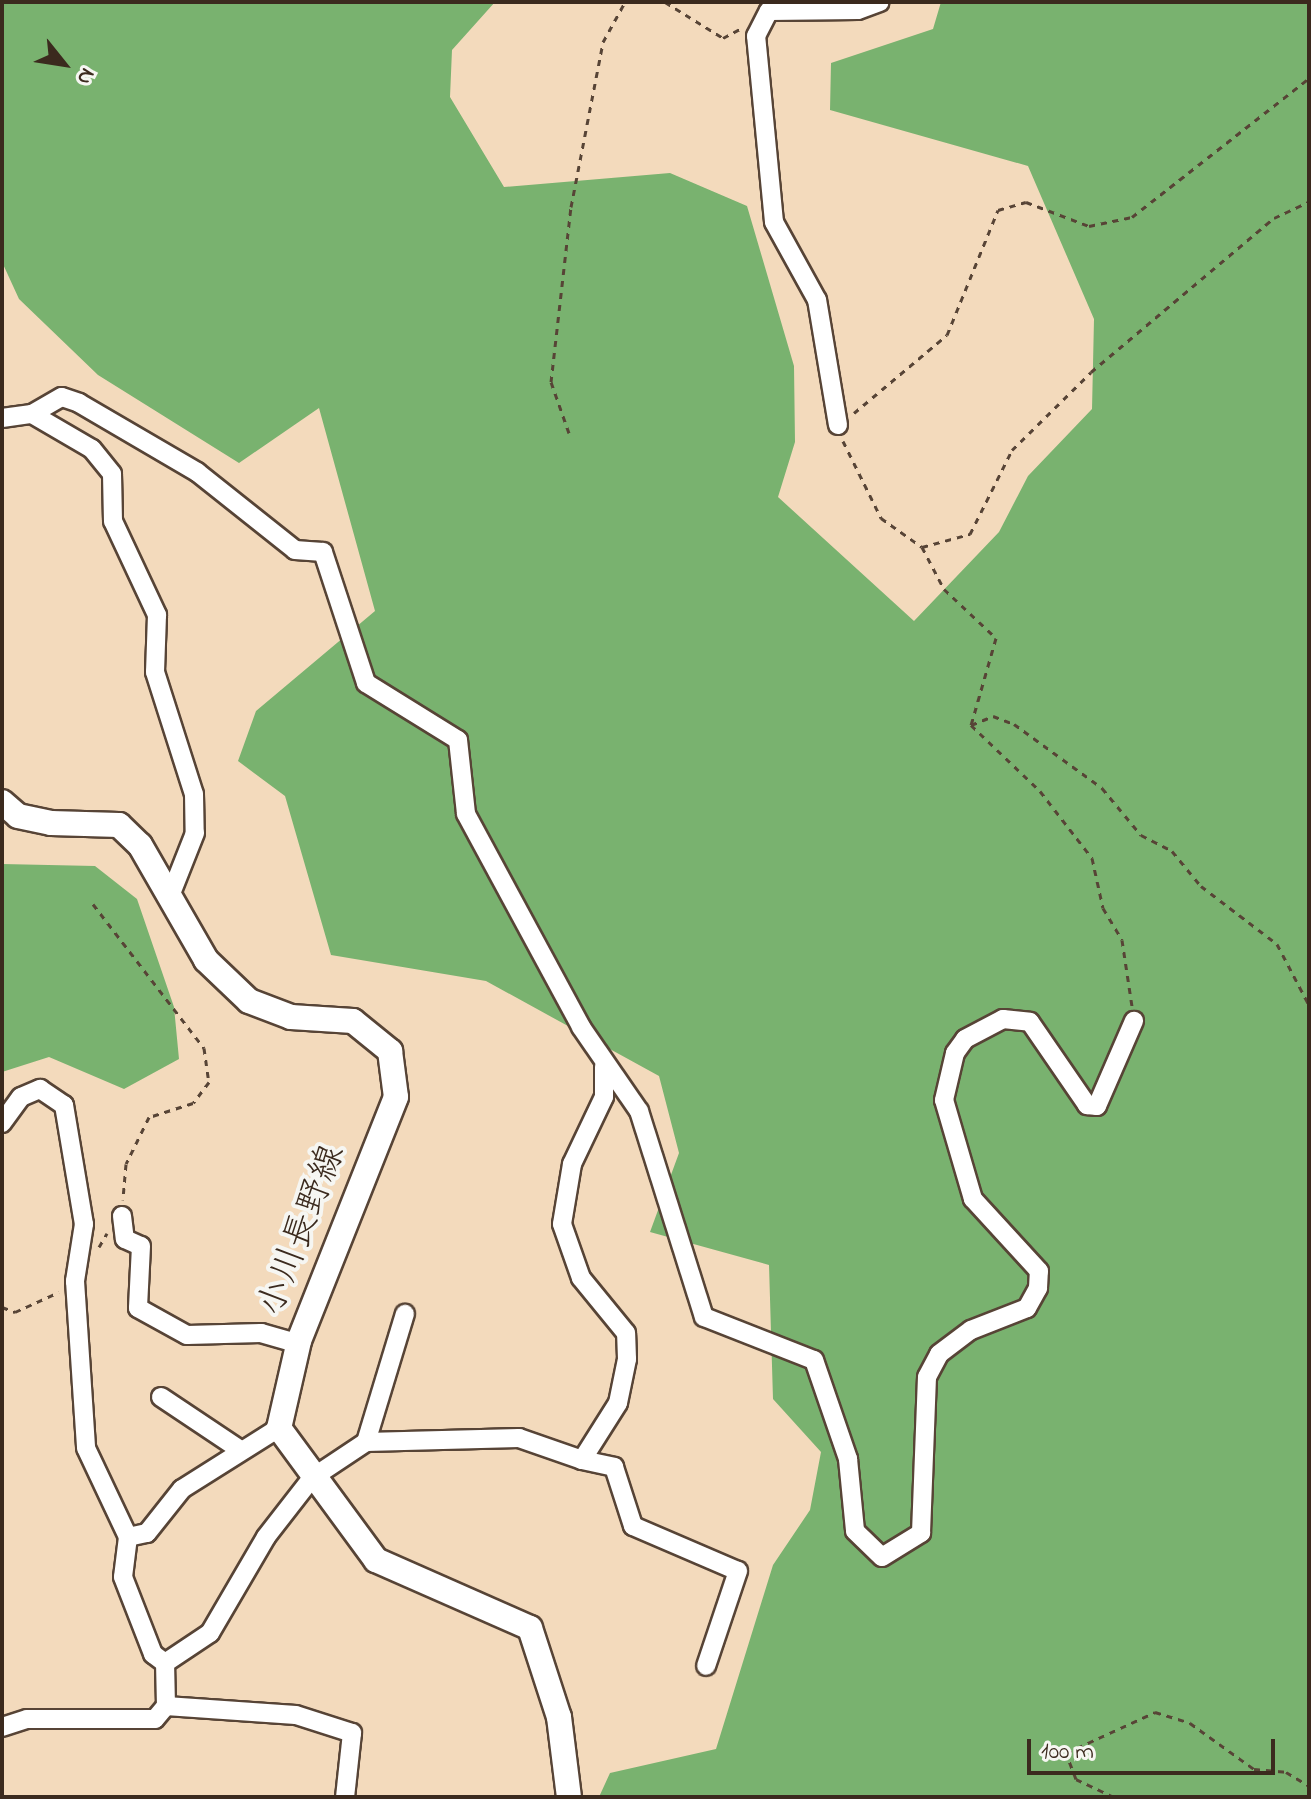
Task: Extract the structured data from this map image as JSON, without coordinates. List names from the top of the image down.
{
  "streets": {
    "main road": ["小川長野線"]
  },
  "scale_bar": "100 m",
  "north": "bottom right"
}
